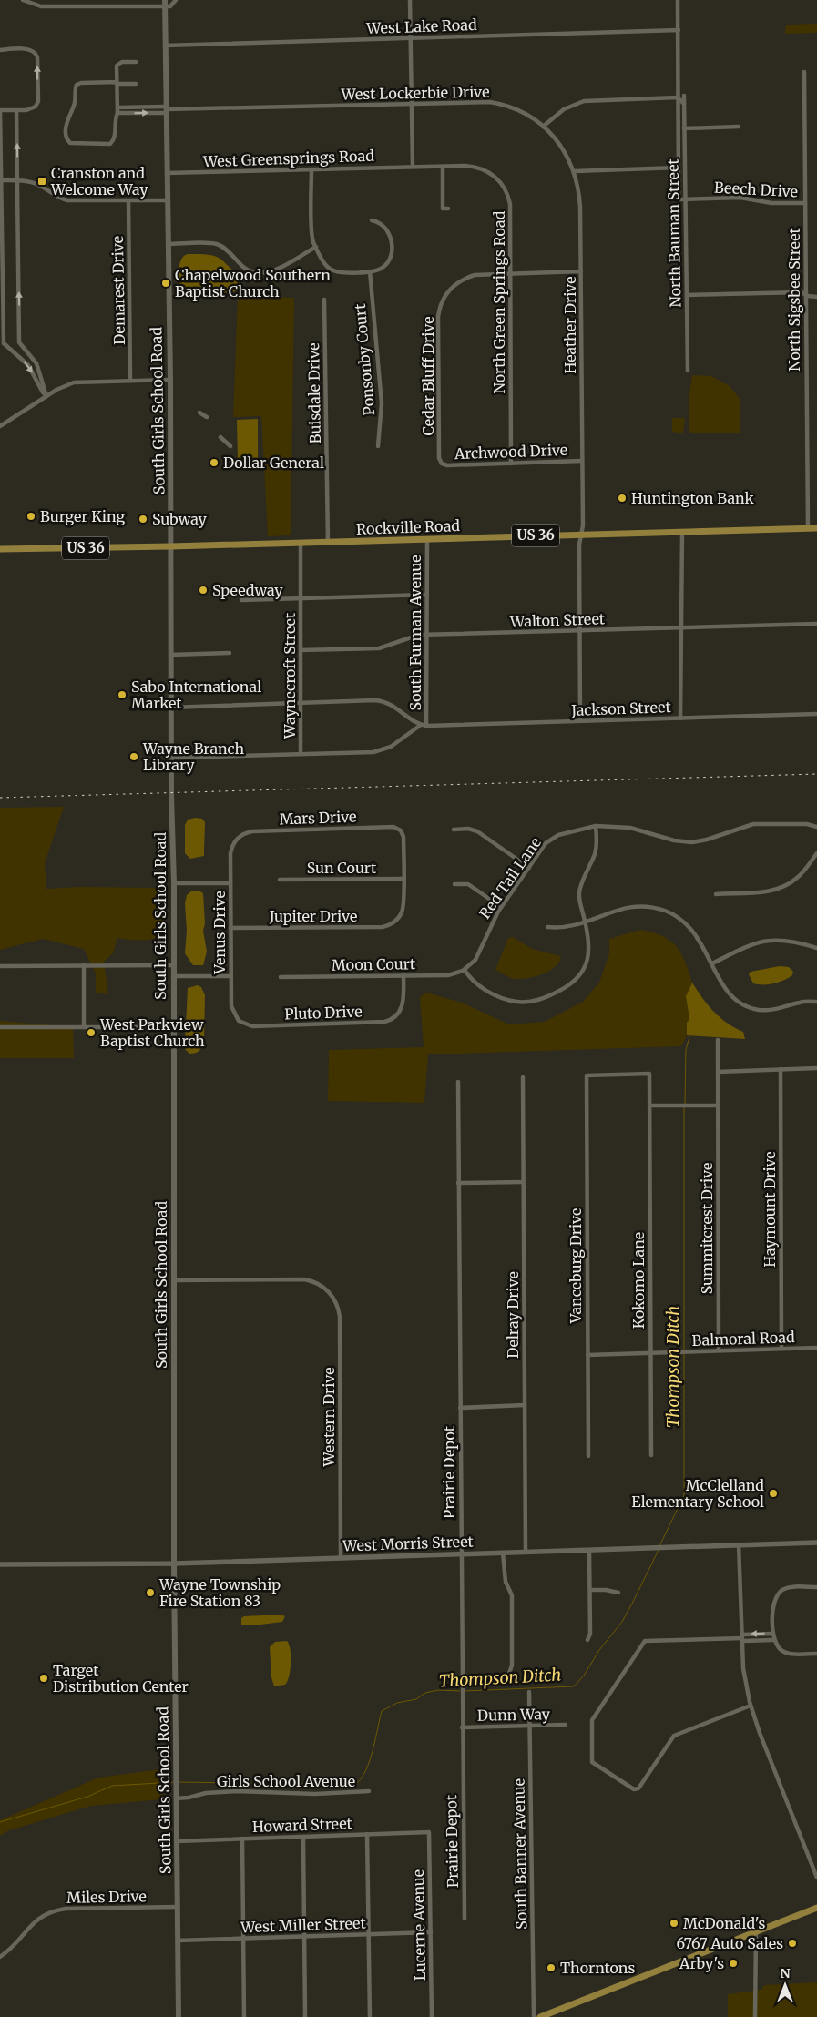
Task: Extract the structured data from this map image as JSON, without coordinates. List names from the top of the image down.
{
  "streets": {
    "main road": ["South Girls School Road", "Rockville Road", "US 36"],
    "street": [
      "West Lake Road",
      "West Lockerbie Drive",
      "West Greensprings Road",
      "Beech Drive",
      "North Bauman Street",
      "Demarest Drive",
      "North Sigsbee Street",
      "North Green Springs Road",
      "Heather Drive",
      "Ponsonby Court",
      "Cedar Bluff Drive",
      "Buisdale Drive",
      "Archwood Drive",
      "Walton Street",
      "South Furman Avenue",
      "Waynecroft Street",
      "Jackson Street",
      "Mars Drive",
      "Sun Court",
      "Red Tail Lane",
      "Jupiter Drive",
      "Venus Drive",
      "Moon Court",
      "Pluto Drive",
      "Haymount Drive",
      "Summitcrest Drive",
      "Vanceburg Drive",
      "Kokomo Lane",
      "Delray Drive",
      "Balmoral Road",
      "Western Drive",
      "Prairie Depot",
      "West Morris Street",
      "Dunn Way",
      "Girls School Avenue",
      "Howard Street",
      "South Banner Avenue",
      "Miles Drive",
      "West Miller Street",
      "Lucerne Avenue"
    ]
  },
  "crossings": [
    ["West Lake Road", "North Bauman Street"],
    ["West Lake Road", "South Girls School Road"],
    ["West Lockerbie Drive", "Heather Drive"],
    ["West Lockerbie Drive", "South Girls School Road"],
    ["West Greensprings Road", "North Green Springs Road"],
    ["West Greensprings Road", "South Girls School Road"],
    ["Beech Drive", "North Bauman Street"],
    ["Beech Drive", "North Sigsbee Street"],
    ["North Sigsbee Street", "Rockville Road"],
    ["North Green Springs Road", "Cedar Bluff Drive"],
    ["North Green Springs Road", "Archwood Drive"],
    ["Heather Drive", "Cedar Bluff Drive"],
    ["Heather Drive", "Archwood Drive"],
    ["Heather Drive", "Rockville Road"],
    ["Heather Drive", "Walton Street"],
    ["Heather Drive", "Jackson Street"],
    ["Cedar Bluff Drive", "Archwood Drive"],
    ["Buisdale Drive", "Rockville Road"],
    ["South Girls School Road", "Rockville Road"],
    ["South Girls School Road", "Western Drive"],
    ["South Girls School Road", "West Morris Street"],
    ["South Girls School Road", "Girls School Avenue"],
    ["South Girls School Road", "Howard Street"],
    ["South Girls School Road", "Miles Drive"],
    ["South Girls School Road", "West Miller Street"],
    ["Rockville Road", "South Furman Avenue"],
    ["Rockville Road", "Waynecroft Street"],
    ["Walton Street", "South Furman Avenue"],
    ["Walton Street", "Waynecroft Street"],
    ["South Furman Avenue", "Jackson Street"],
    ["Mars Drive", "Sun Court"],
    ["Mars Drive", "Jupiter Drive"],
    ["Mars Drive", "Venus Drive"],
    ["Sun Court", "Jupiter Drive"],
    ["Red Tail Lane", "Moon Court"],
    ["Jupiter Drive", "Venus Drive"],
    ["Venus Drive", "Pluto Drive"],
    ["Moon Court", "Pluto Drive"],
    ["Haymount Drive", "Balmoral Road"],
    ["Summitcrest Drive", "Balmoral Road"],
    ["Vanceburg Drive", "Kokomo Lane"],
    ["Vanceburg Drive", "Balmoral Road"],
    ["Kokomo Lane", "Balmoral Road"],
    ["Delray Drive", "West Morris Street"],
    ["Western Drive", "West Morris Street"],
    ["Prairie Depot", "West Morris Street"],
    ["Prairie Depot", "Dunn Way"],
    ["Dunn Way", "South Banner Avenue"],
    ["Howard Street", "Lucerne Avenue"],
    ["West Miller Street", "Lucerne Avenue"]
  ],
  "water": ["Thompson Ditch"],
  "places": {
    "transit": ["Cranston and Welcome Way"],
    "other": [
      "Chapelwood Southern Baptist Church",
      "Dollar General",
      "Huntington Bank",
      "Burger King",
      "Subway",
      "Speedway",
      "Sabo International Market",
      "Wayne Branch Library",
      "West Parkview Baptist Church",
      "McClelland Elementary School",
      "Wayne Township Fire Station 83",
      "Target Distribution Center",
      "McDonald's",
      "6767 Auto Sales",
      "Arby's",
      "Thorntons"
    ]
  },
  "north": "top"
}
